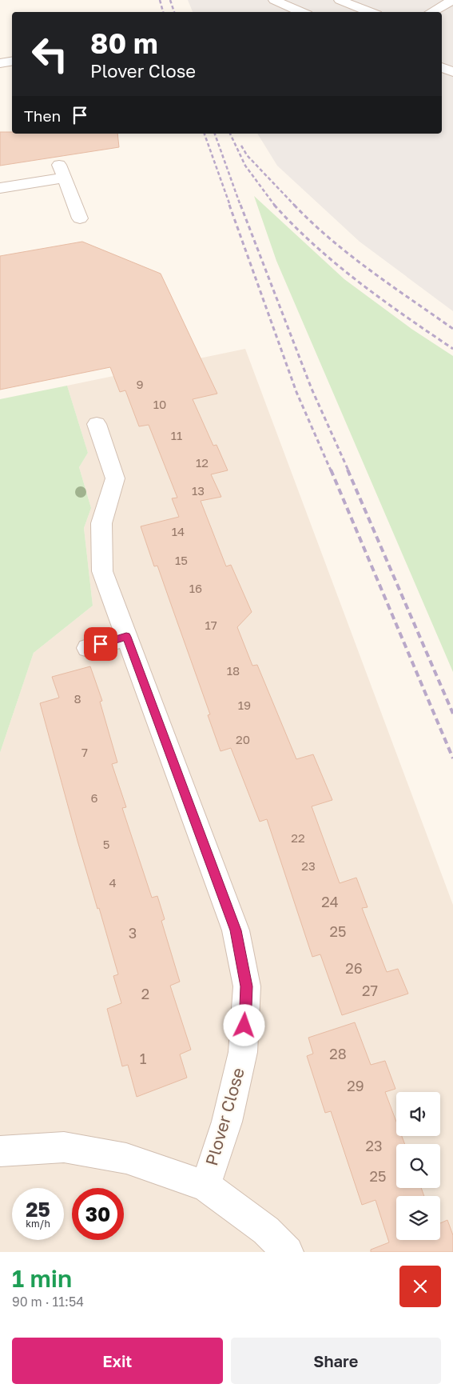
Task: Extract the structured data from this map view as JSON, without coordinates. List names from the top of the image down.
{
  "streets": {
    "street": ["Plover Close"]
  },
  "house_numbers": [
    "9",
    "10",
    "11",
    "12",
    "13",
    "14",
    "15",
    "16",
    "17",
    "18",
    "8",
    "19",
    "20",
    "7",
    "6",
    "22",
    "5",
    "23",
    "4",
    "24",
    "25",
    "3",
    "26",
    "27",
    "2",
    "28",
    "1",
    "29",
    "23",
    "25"
  ],
  "page": {
    "turn": ["80 m", "Plover Close"],
    "then": "Then",
    "speed": "25 km/h",
    "limit": "30",
    "heading": ["1 min", "90 m · 11:54"],
    "buttons": ["Exit", "Share"]
  }
}
